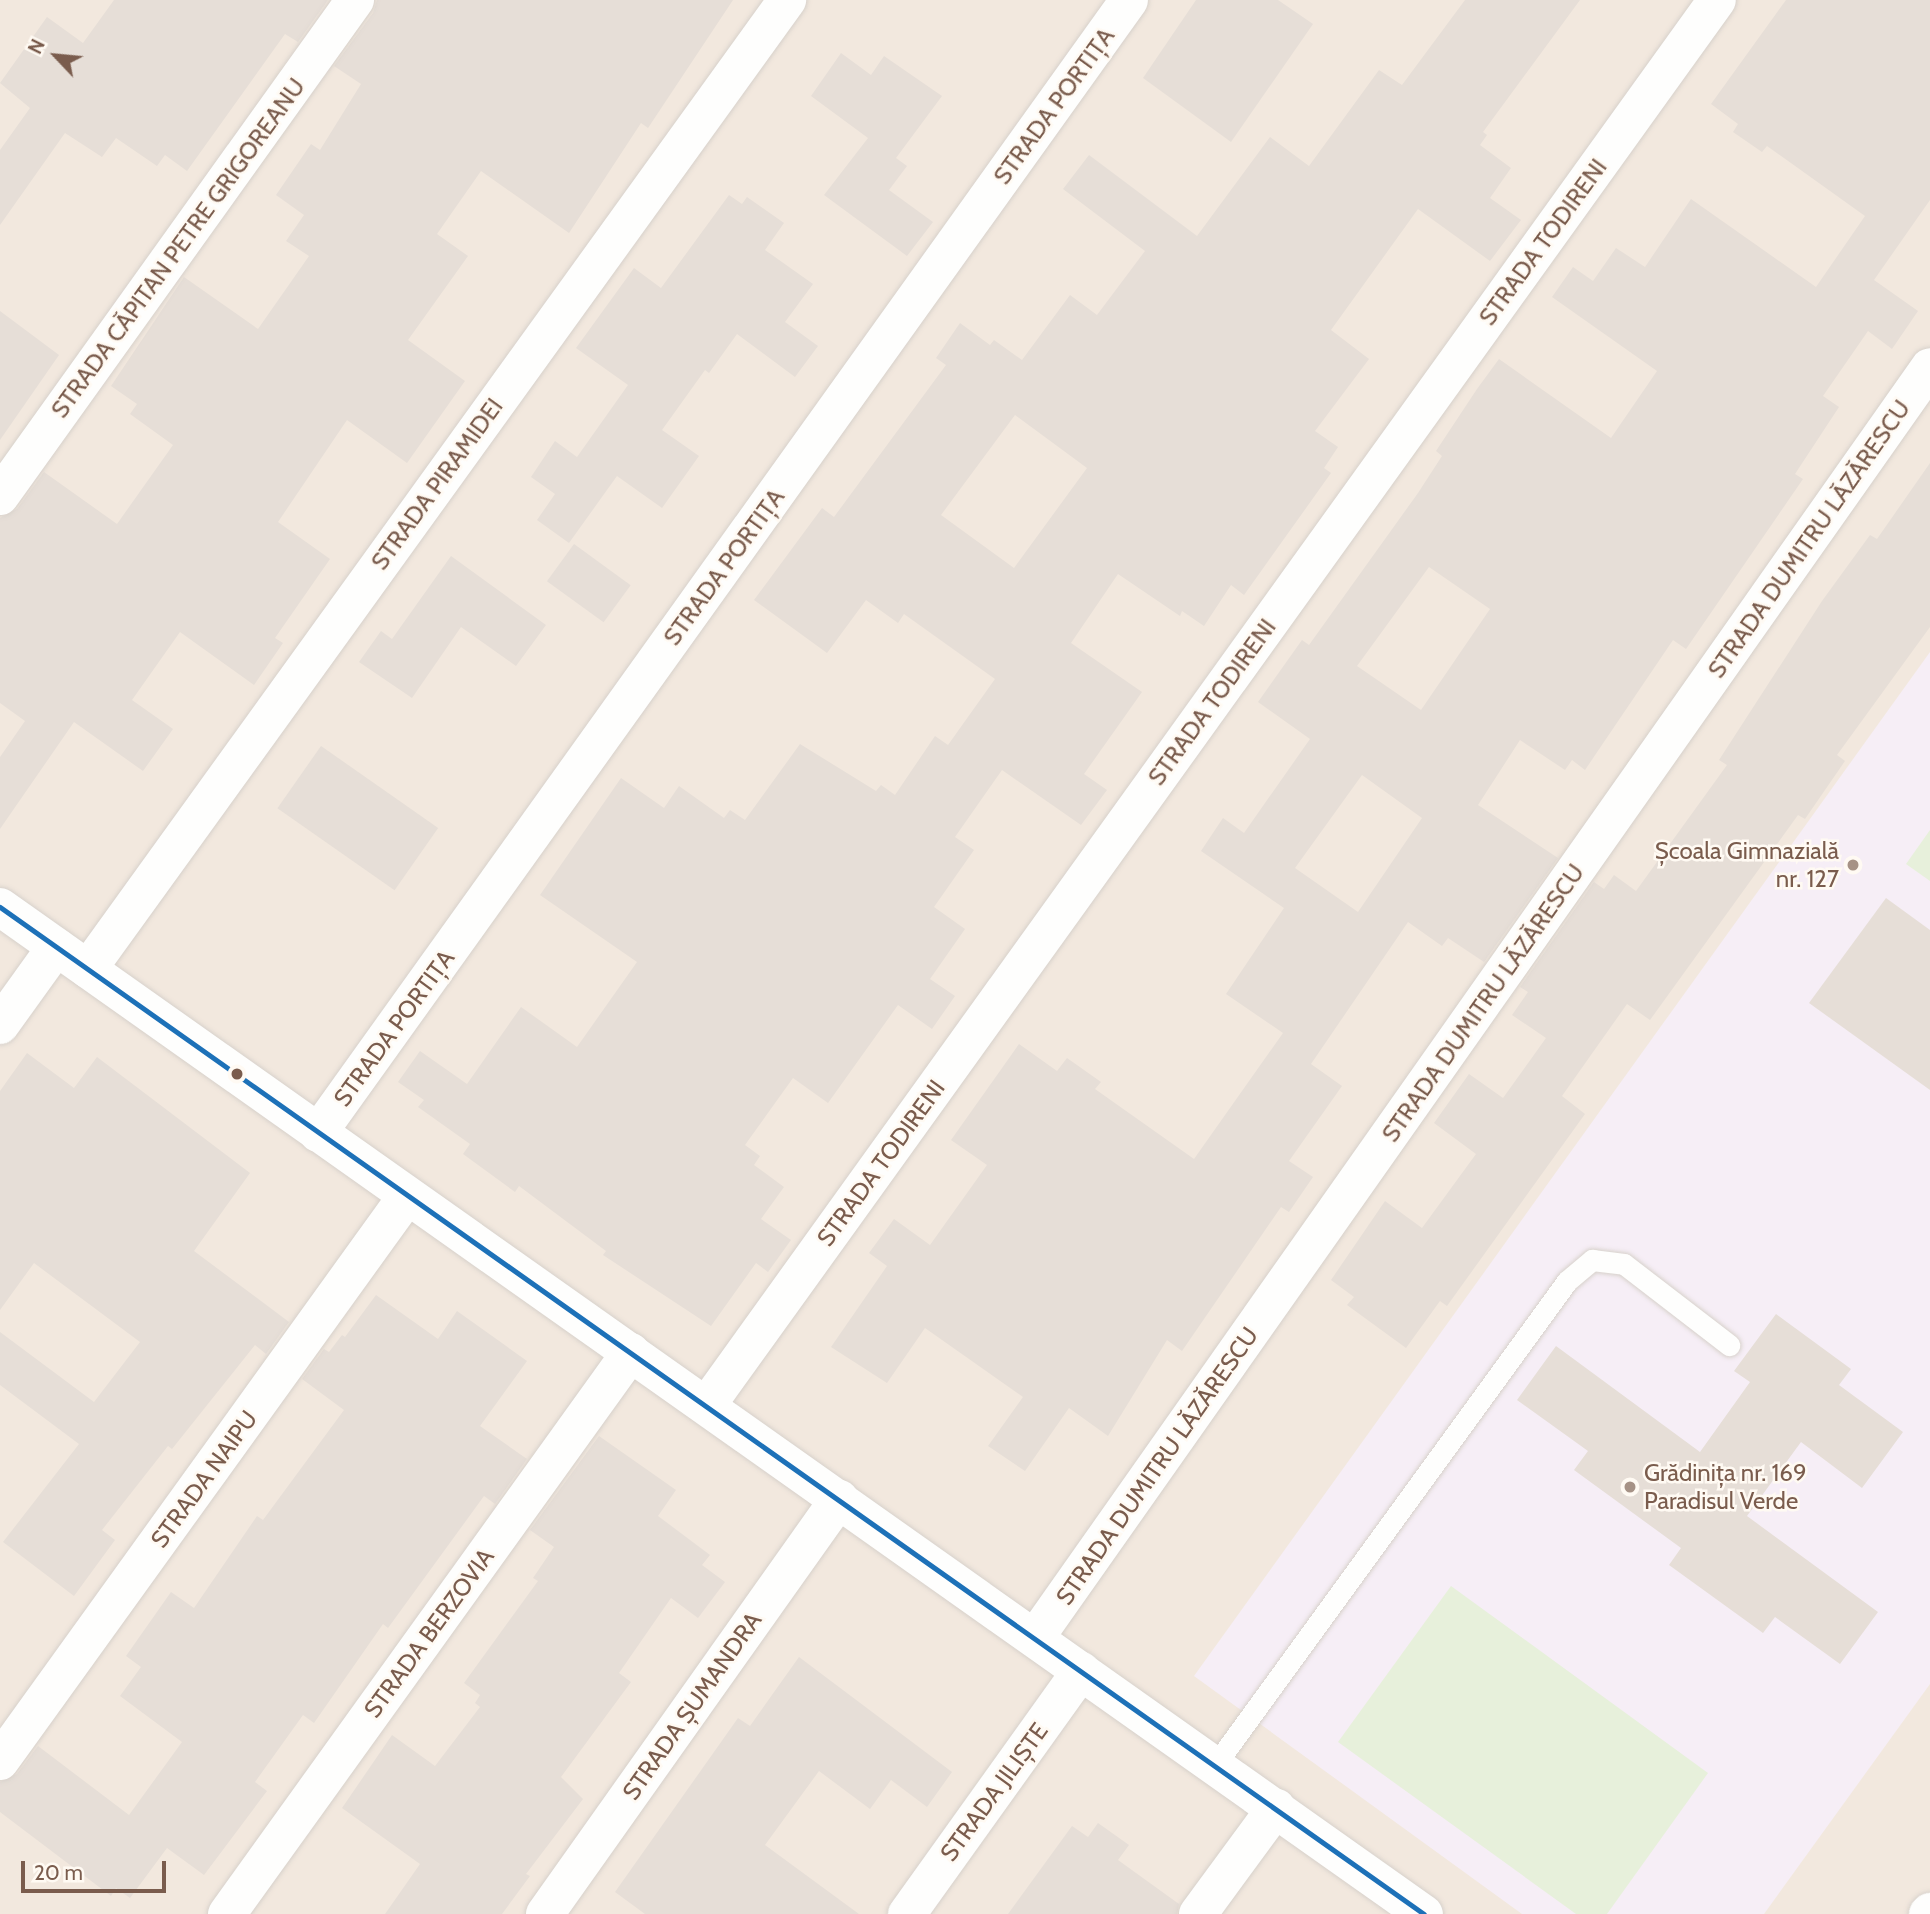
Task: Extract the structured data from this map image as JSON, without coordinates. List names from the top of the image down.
{
  "streets": {
    "street": [
      "STRADA PORTIȚA",
      "STRADA TODIRENI",
      "STRADA CĂPITAN PETRE GRIGOREANU",
      "STRADA PIRAMIDEI",
      "STRADA DUMITRU LĂZĂRESCU",
      "STRADA NAIPU",
      "STRADA BERZOVIA",
      "STRADA ȘUMANDRA",
      "STRADA JILIȘTE"
    ]
  },
  "places": ["Școala Gimnazială nr. 127", "Grădinița nr. 169 Paradisul Verde"],
  "scale_bar": "20 m",
  "north": "top left"
}
